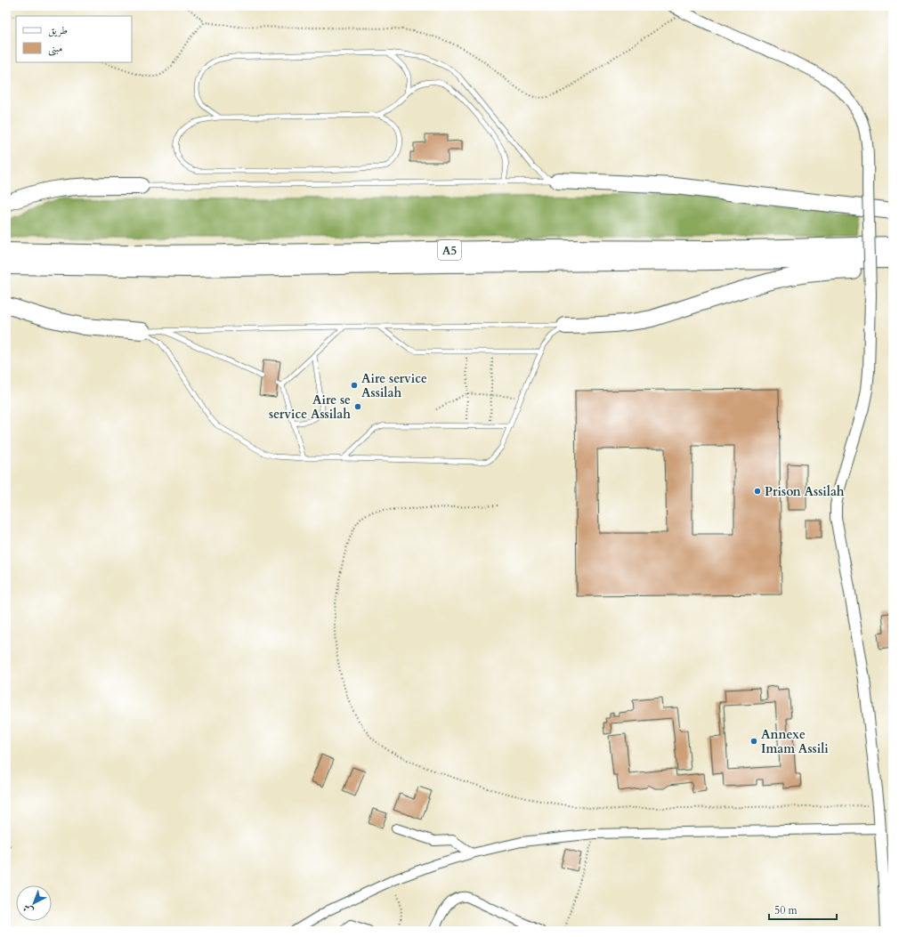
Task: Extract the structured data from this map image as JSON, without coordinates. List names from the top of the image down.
{
  "streets": {
    "highway": ["A5"]
  },
  "places": [
    "Aire service Assilah",
    "Aire se service Assilah",
    "Prison Assilah",
    "Annexe Imam Assili"
  ],
  "legend": ["طريق", "مبنى"],
  "scale_bar": "50 m",
  "north": "bottom left"
}
